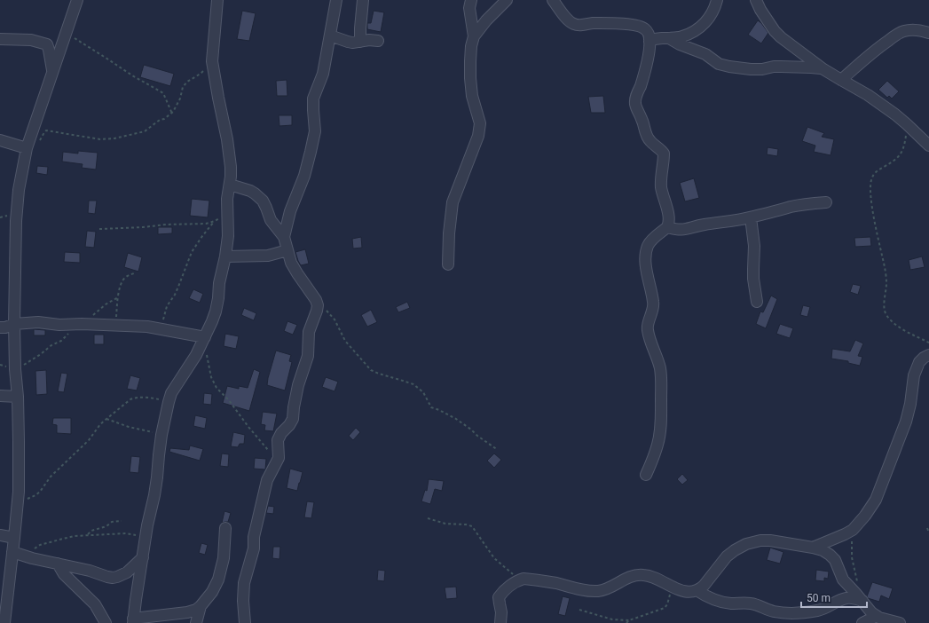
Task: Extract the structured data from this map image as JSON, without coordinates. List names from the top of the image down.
{
  "scale_bar": "50 m"
}
